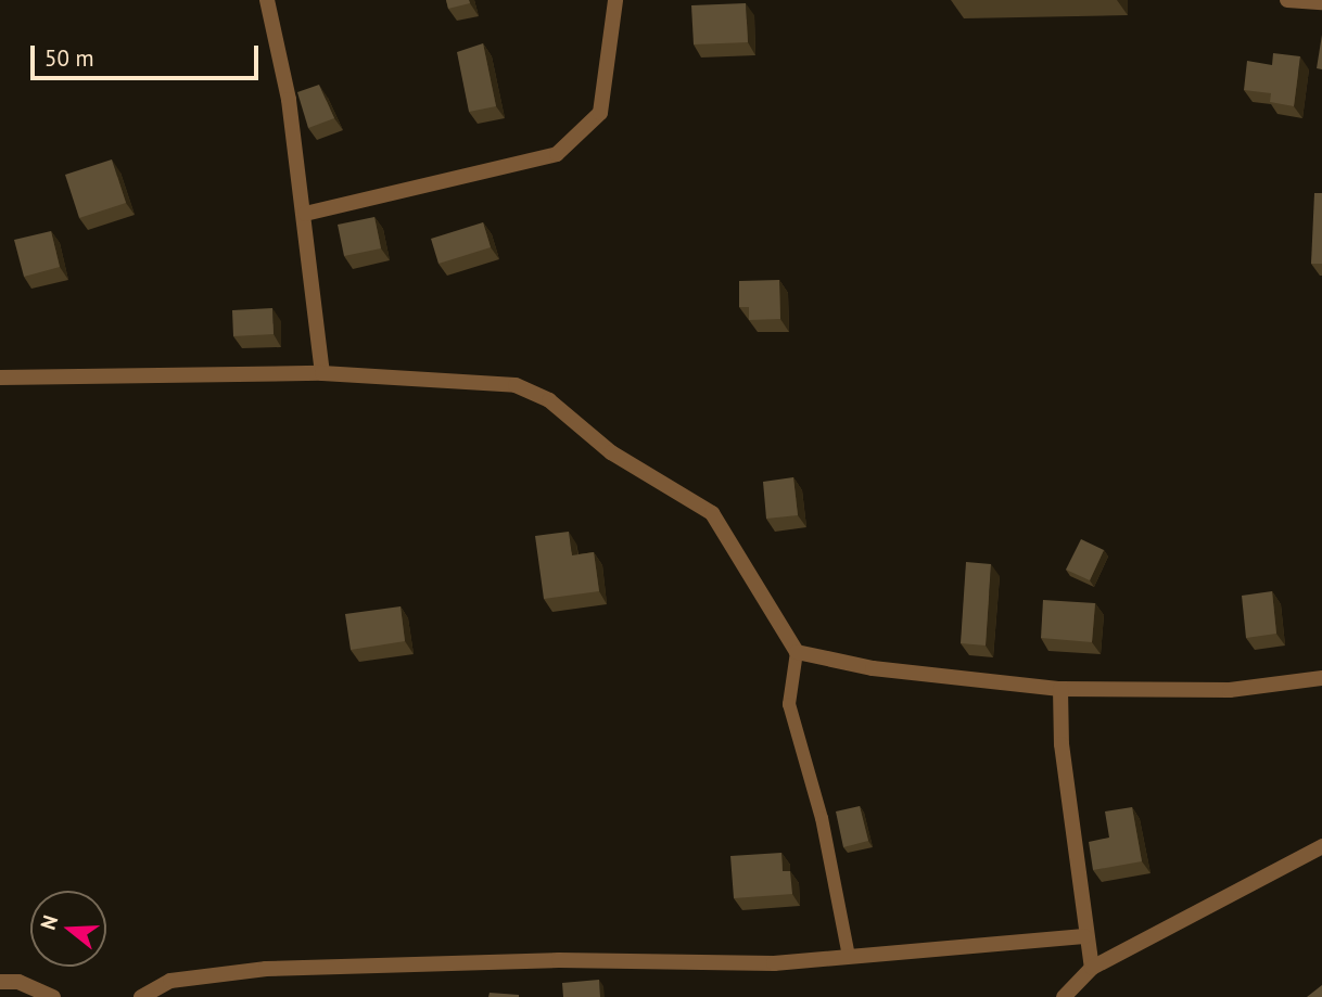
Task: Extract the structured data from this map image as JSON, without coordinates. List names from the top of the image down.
{
  "scale_bar": "50 m",
  "north": "left"
}
